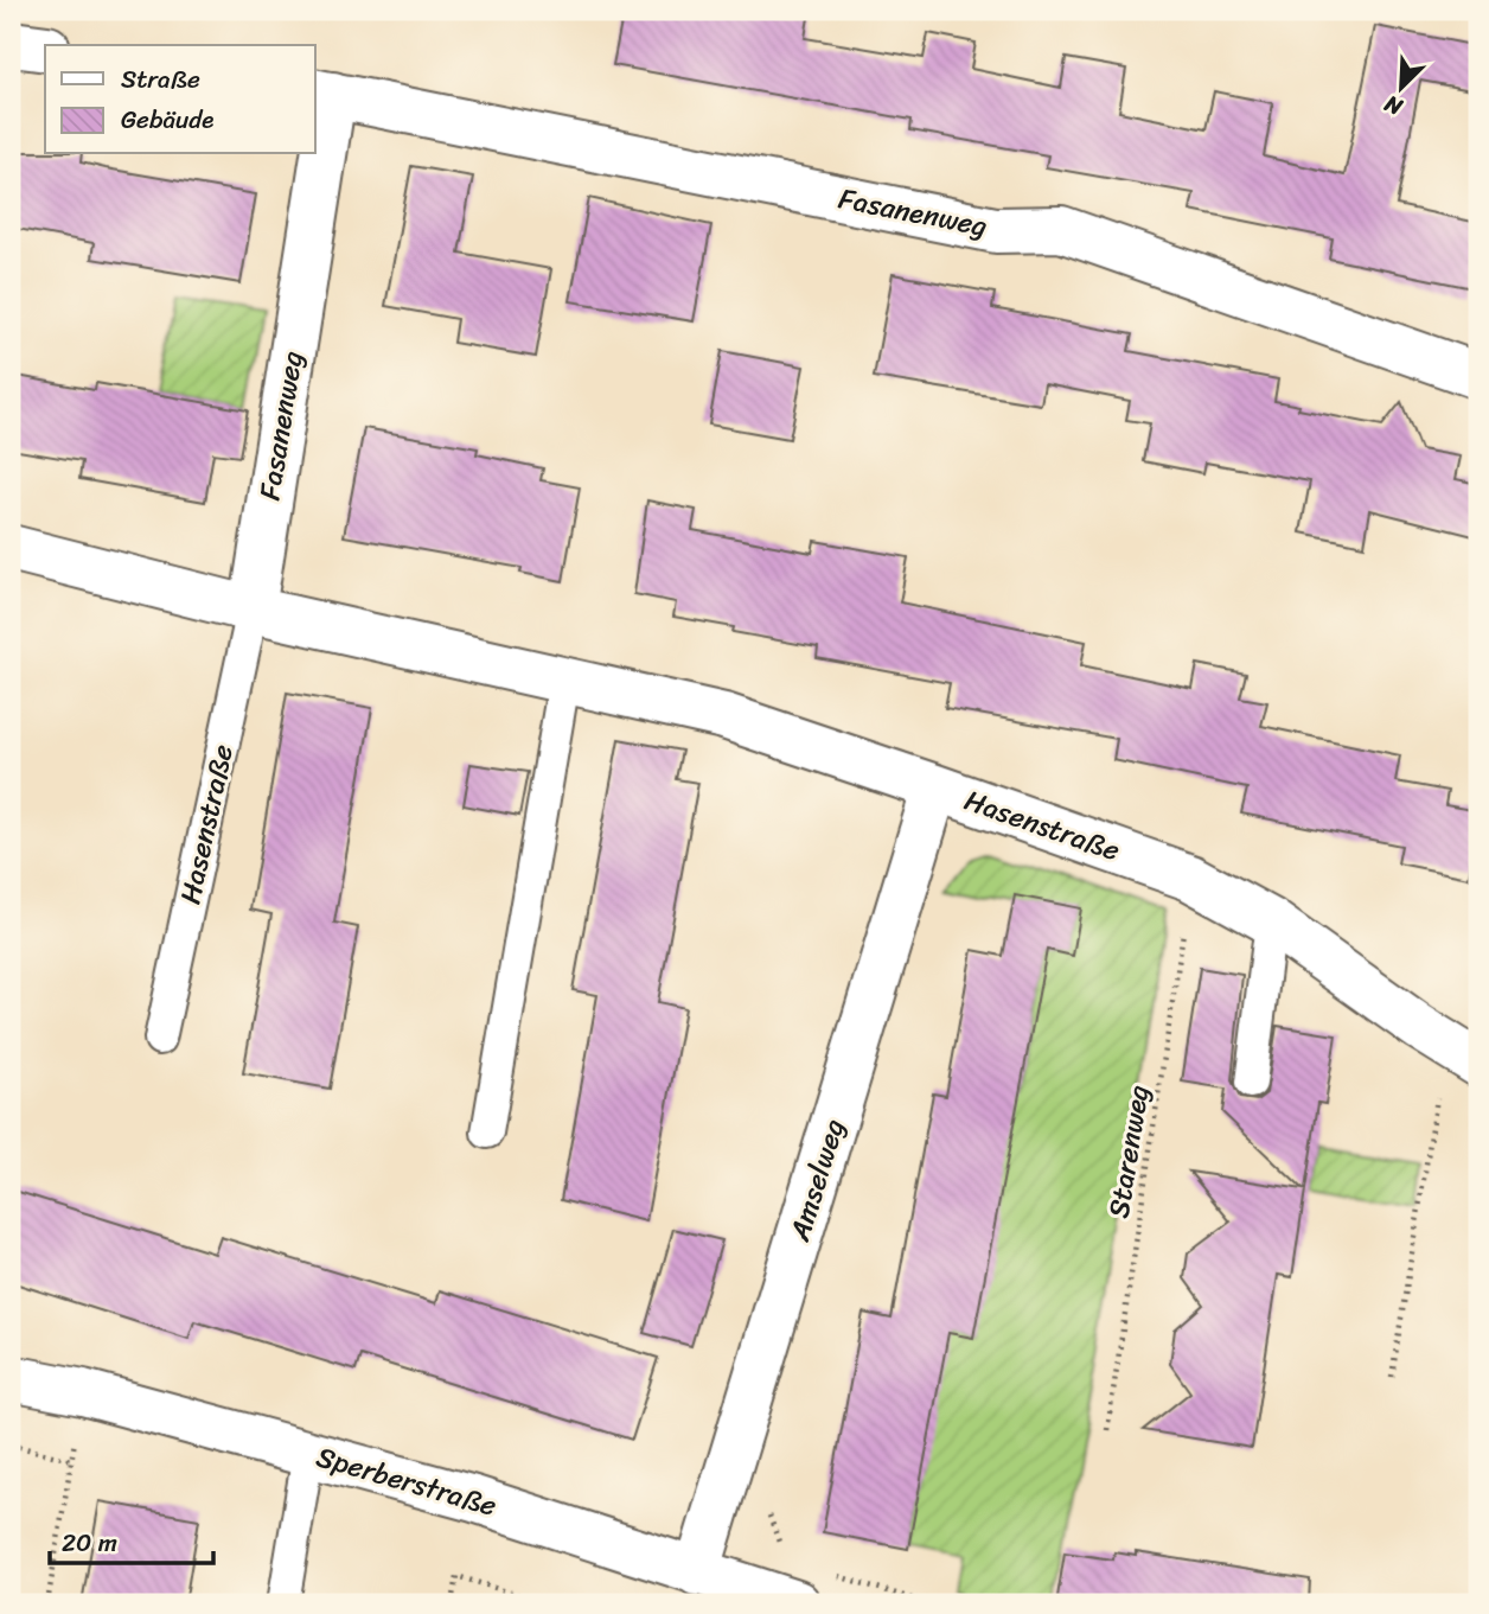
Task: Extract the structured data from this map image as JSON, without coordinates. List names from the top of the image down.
{
  "streets": {
    "street": [
      "Fasanenweg",
      "Hasenstraße",
      "Amselweg",
      "Sperberstraße"
    ],
    "path": ["Starenweg"]
  },
  "crossings": [
    ["Fasanenweg", "Hasenstraße"],
    ["Hasenstraße", "Starenweg"],
    ["Hasenstraße", "Amselweg"],
    ["Amselweg", "Sperberstraße"]
  ],
  "legend": ["Straße", "Gebäude"],
  "scale_bar": "20 m",
  "north": "bottom left"
}
